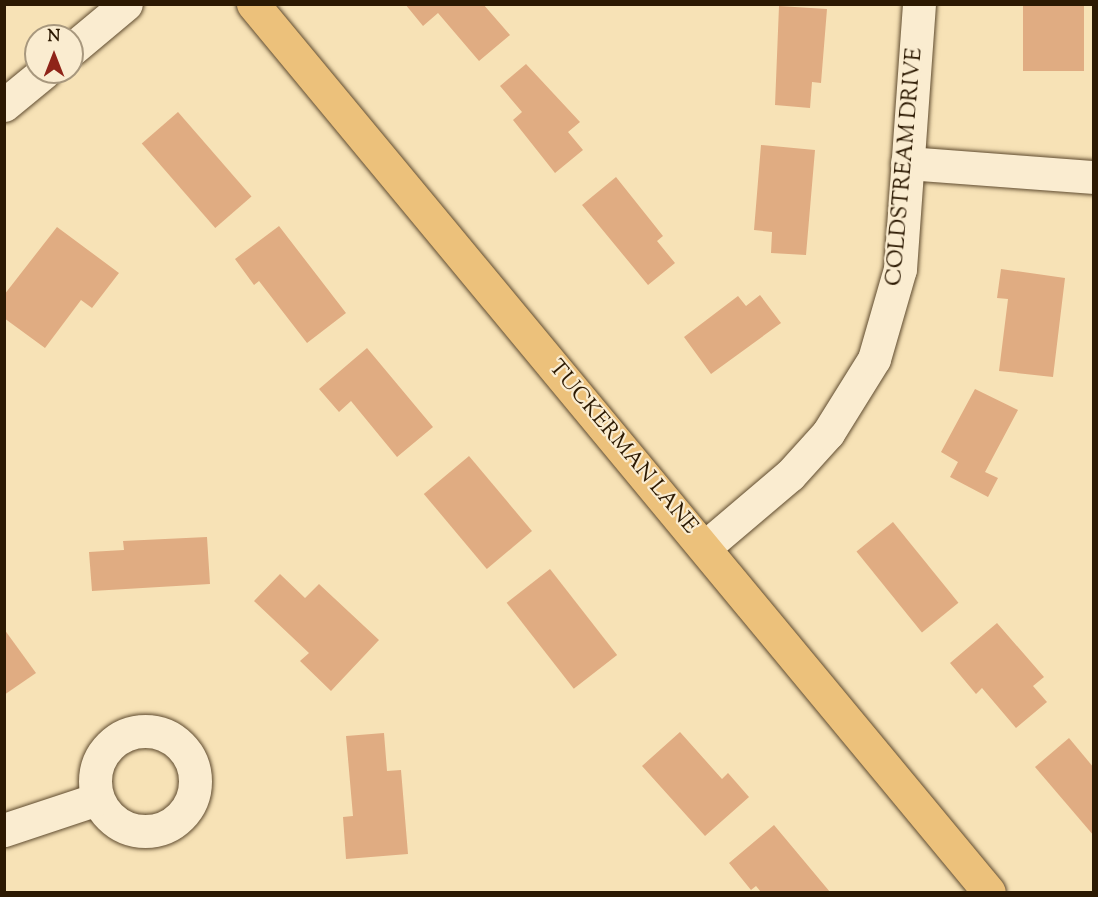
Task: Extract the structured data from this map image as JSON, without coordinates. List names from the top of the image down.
{
  "streets": {
    "main road": ["TUCKERMAN LANE"],
    "street": ["COLDSTREAM DRIVE"]
  },
  "crossings": [
    ["COLDSTREAM DRIVE", "TUCKERMAN LANE"]
  ],
  "north": "top"
}
